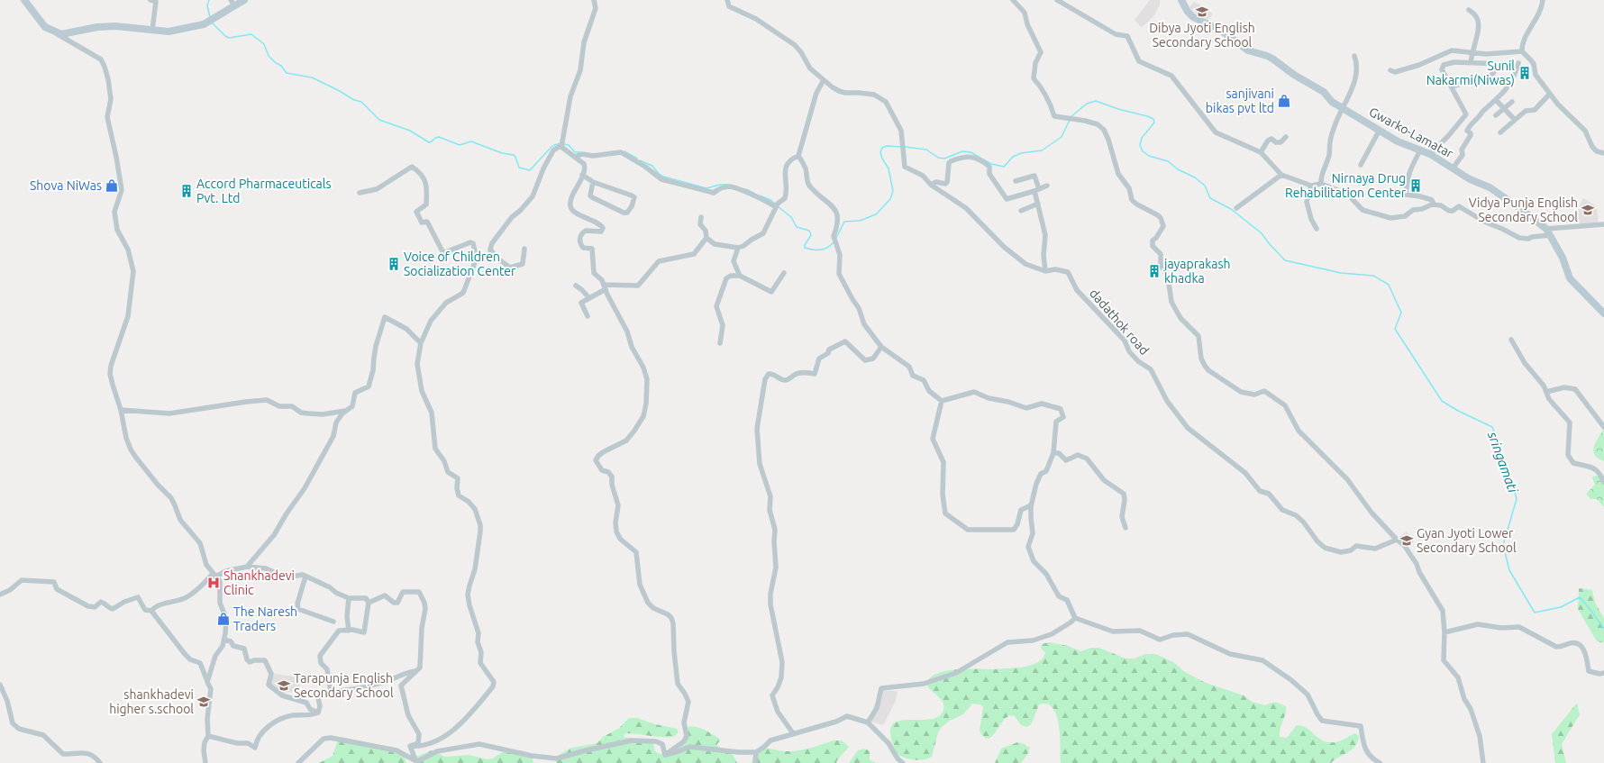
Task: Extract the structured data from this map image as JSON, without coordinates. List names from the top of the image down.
{
  "streets": {
    "main road": ["Gwarko-Lamatar"],
    "street": ["dadathok road"]
  },
  "water": ["sringamati"],
  "places": {
    "school or university": [
      "Dibya Jyoti English Secondary School",
      "Vidya Punja English Secondary School",
      "Gyan Jyoti Lower Secondary School",
      "Tarapunja English Secondary School",
      "shankhadevi higher s.school"
    ],
    "building": [
      "Sunil Nakarmi(Niwas)",
      "Nirnaya Drug Rehabilitation Center",
      "Accord Pharmaceuticals Pvt. Ltd",
      "Voice of Children Socialization Center",
      "jayaprakash khadka"
    ],
    "shop": ["sanjivani bikas pvt ltd", "Shova NiWas", "The Naresh Traders"],
    "hospital": ["Shankhadevi Clinic"]
  }
}
